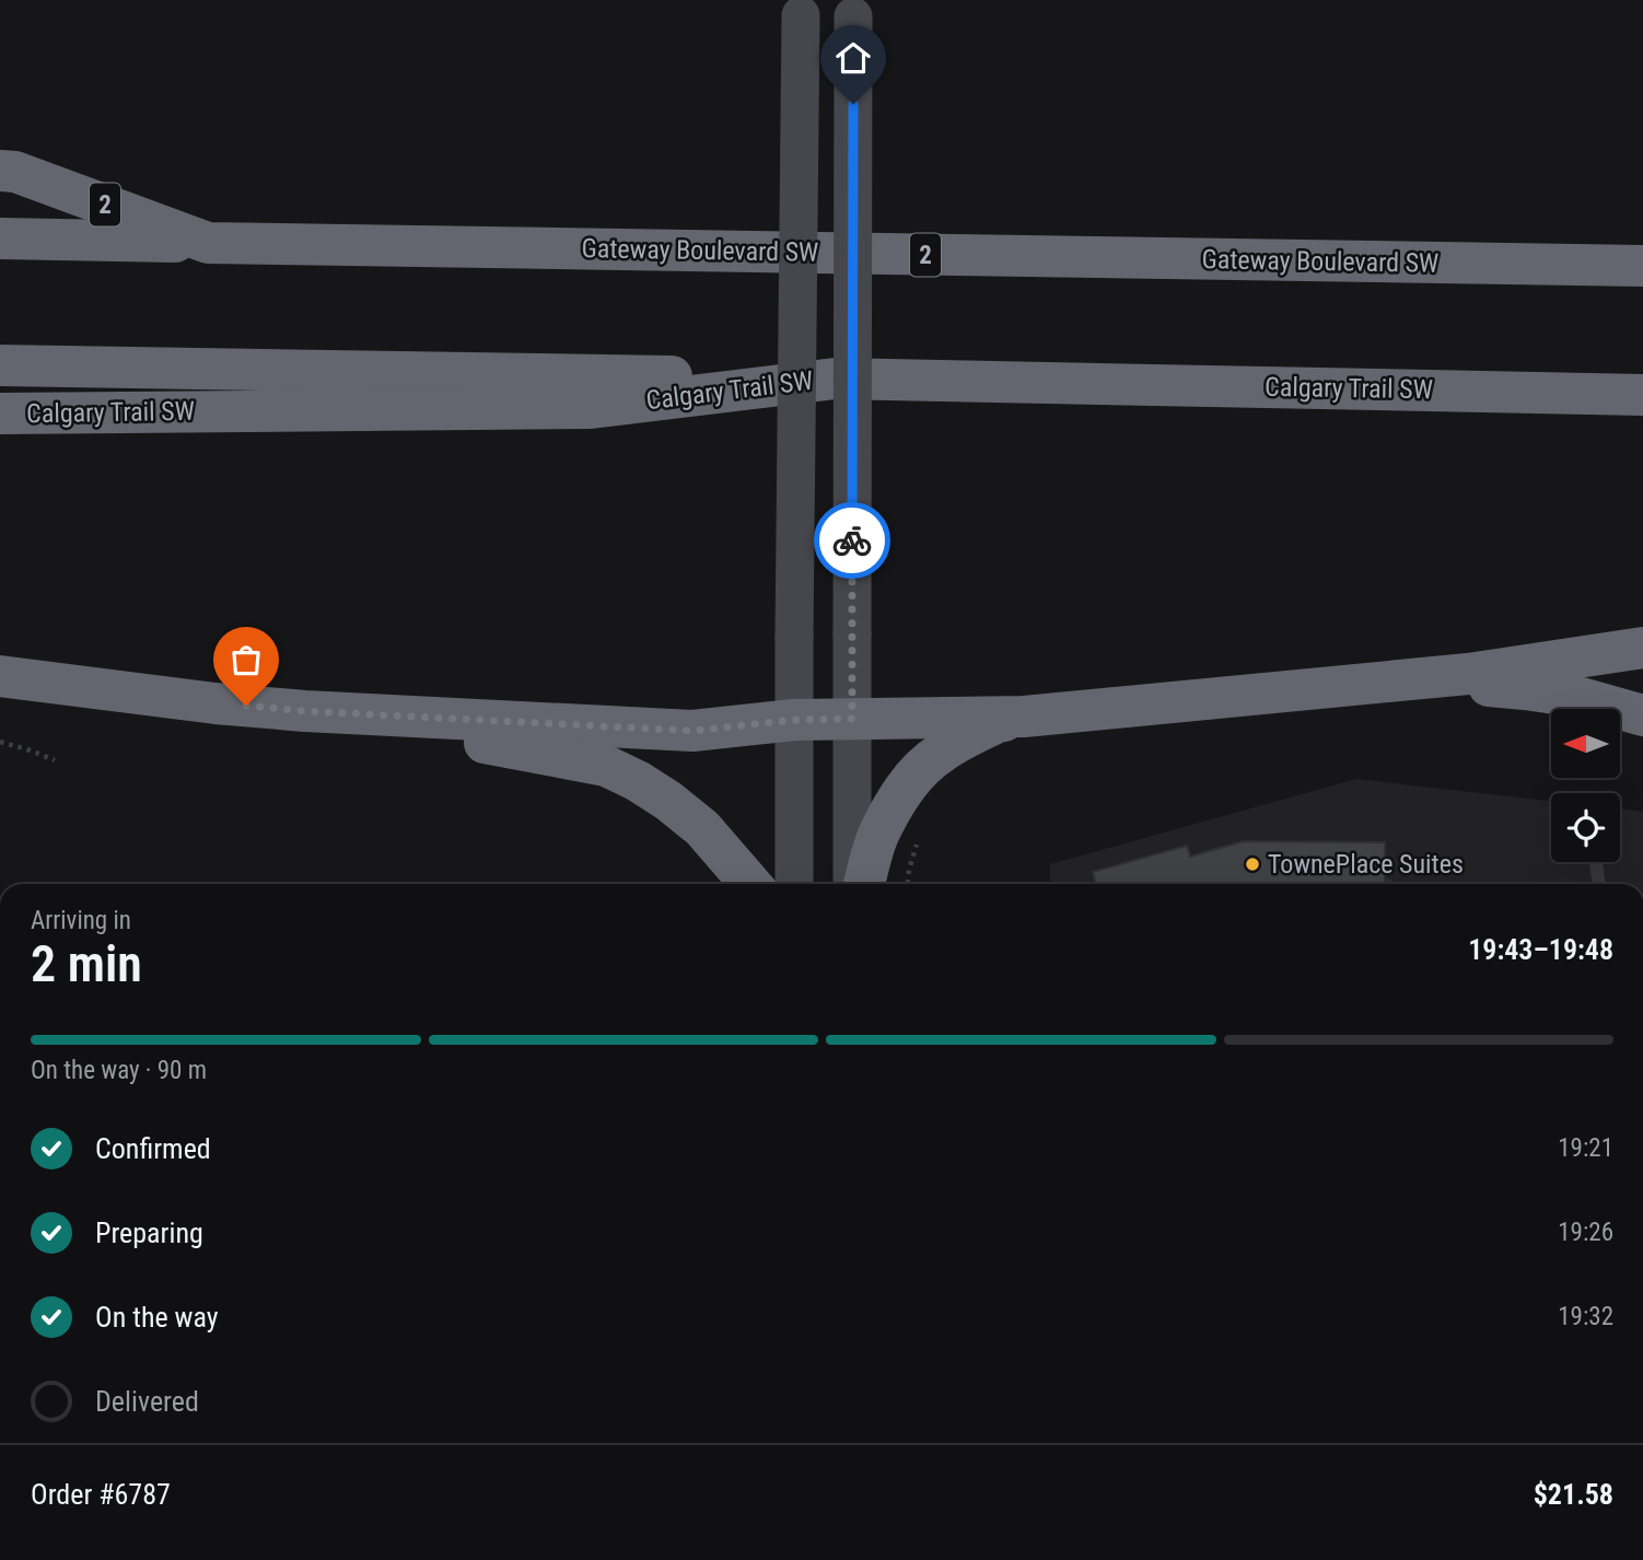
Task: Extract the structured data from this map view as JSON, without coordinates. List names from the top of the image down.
{
  "streets": {
    "highway": ["2", "Gateway Boulevard SW", "Calgary Trail SW"]
  },
  "places": ["TownePlace Suites"],
  "north": "left",
  "page": {
    "heading": ["2 min", "Arriving in", "19:43–19:48"],
    "panel": ["Order #6787", "$21.58"],
    "bar": "On the way · 90 m",
    "list": [
      ["Confirmed", "19:21"],
      ["Preparing", "19:26"],
      ["On the way", "19:32"],
      "Delivered"
    ]
  }
}
